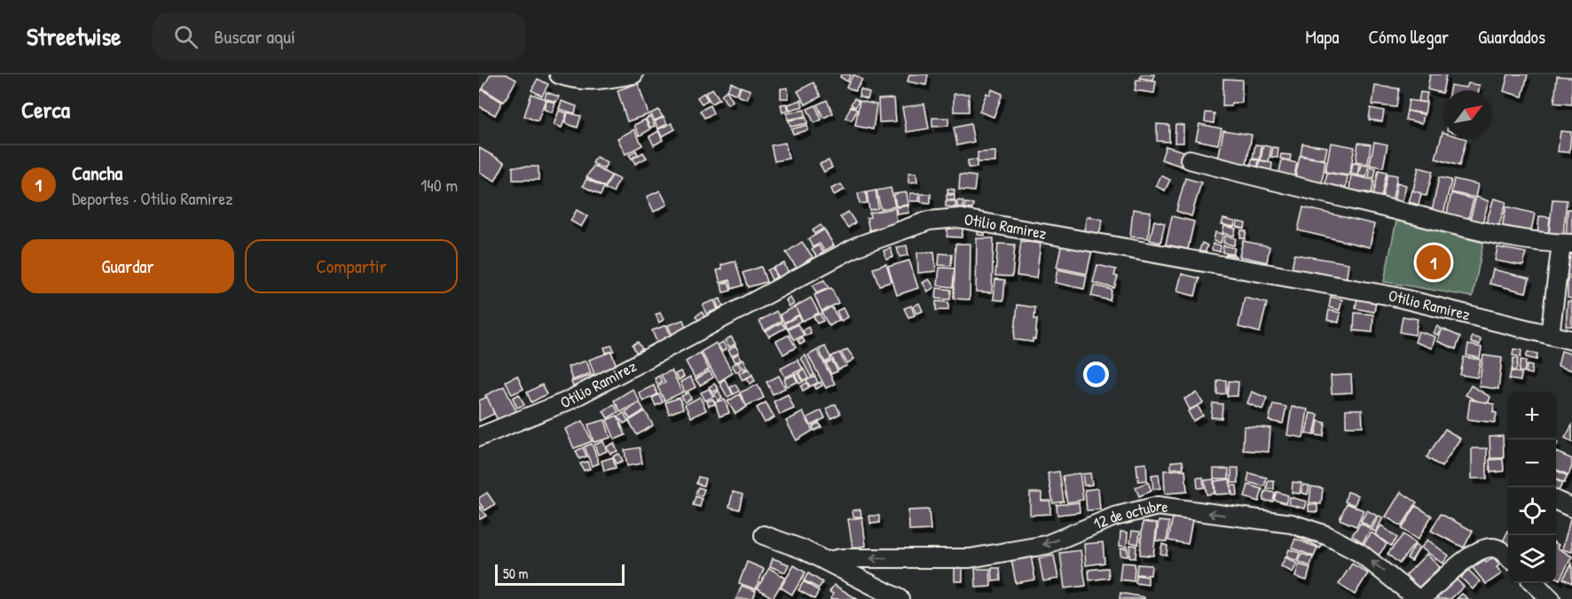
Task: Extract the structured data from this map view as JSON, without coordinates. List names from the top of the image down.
{
  "streets": {
    "street": ["Otilio Ramirez", "12 de octubre"]
  },
  "one_way": ["12 de octubre"],
  "scale_bar": "50 m",
  "north": "top right",
  "page": {
    "header": "Streetwise",
    "search": "Buscar aquí",
    "nav": ["Mapa", "Cómo llegar", "Guardados"],
    "heading": "Cerca",
    "list": [
      {
        "mark": "1",
        "name": "Cancha",
        "note": "Deportes · Otilio Ramirez",
        "value": "140 m"
      }
    ],
    "buttons": ["Guardar", "Compartir"],
    "pins": "1",
    "map_buttons": ["+", "−"],
    "scale": "50 m"
  }
}
